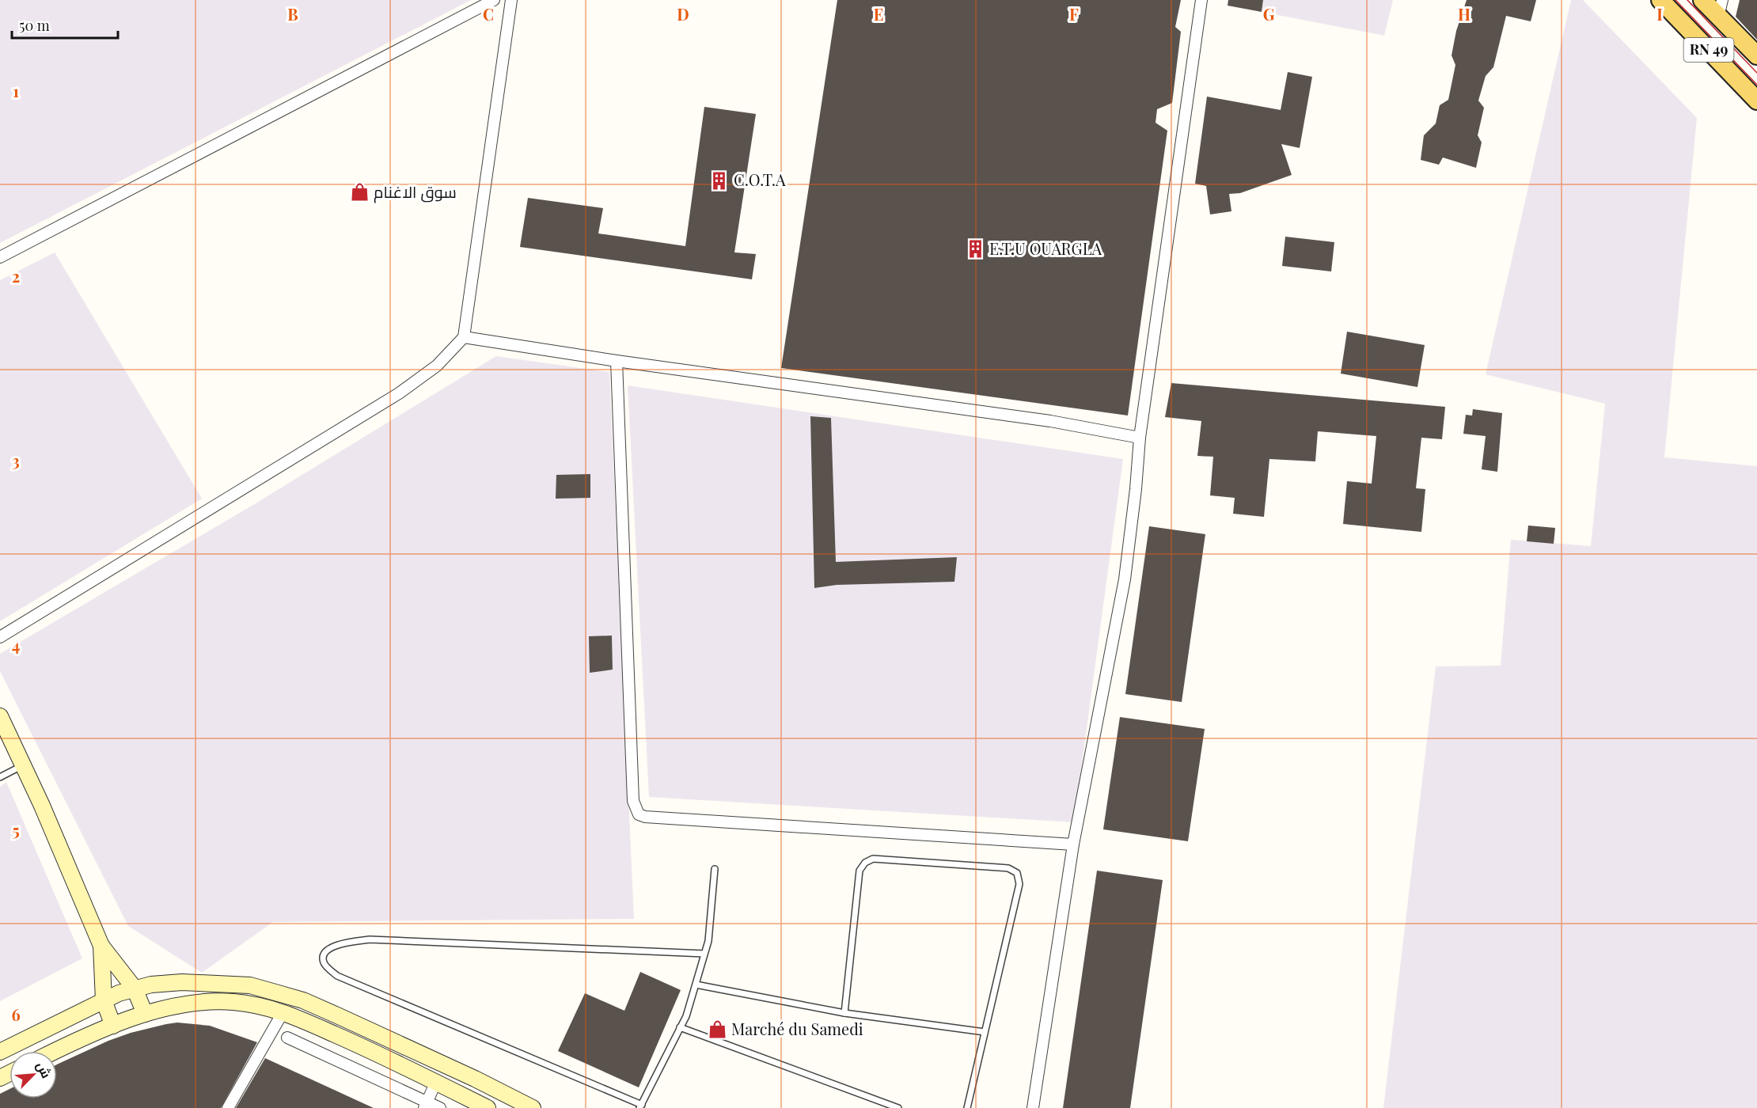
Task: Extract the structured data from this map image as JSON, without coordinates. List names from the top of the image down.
{
  "streets": {
    "main road": ["RN 49"]
  },
  "places": {
    "building": ["C.O.T.A", "E.T.U OUARGLA"],
    "shop": ["سوق الاغنام", "Marché du Samedi"]
  },
  "scale_bar": "50 m",
  "north": "top right",
  "grid": {
    "columns": [
      "B",
      "C",
      "D",
      "E",
      "F",
      "G",
      "H",
      "I"
    ],
    "rows": [
      "1",
      "2",
      "3",
      "4",
      "5",
      "6"
    ]
  }
}
